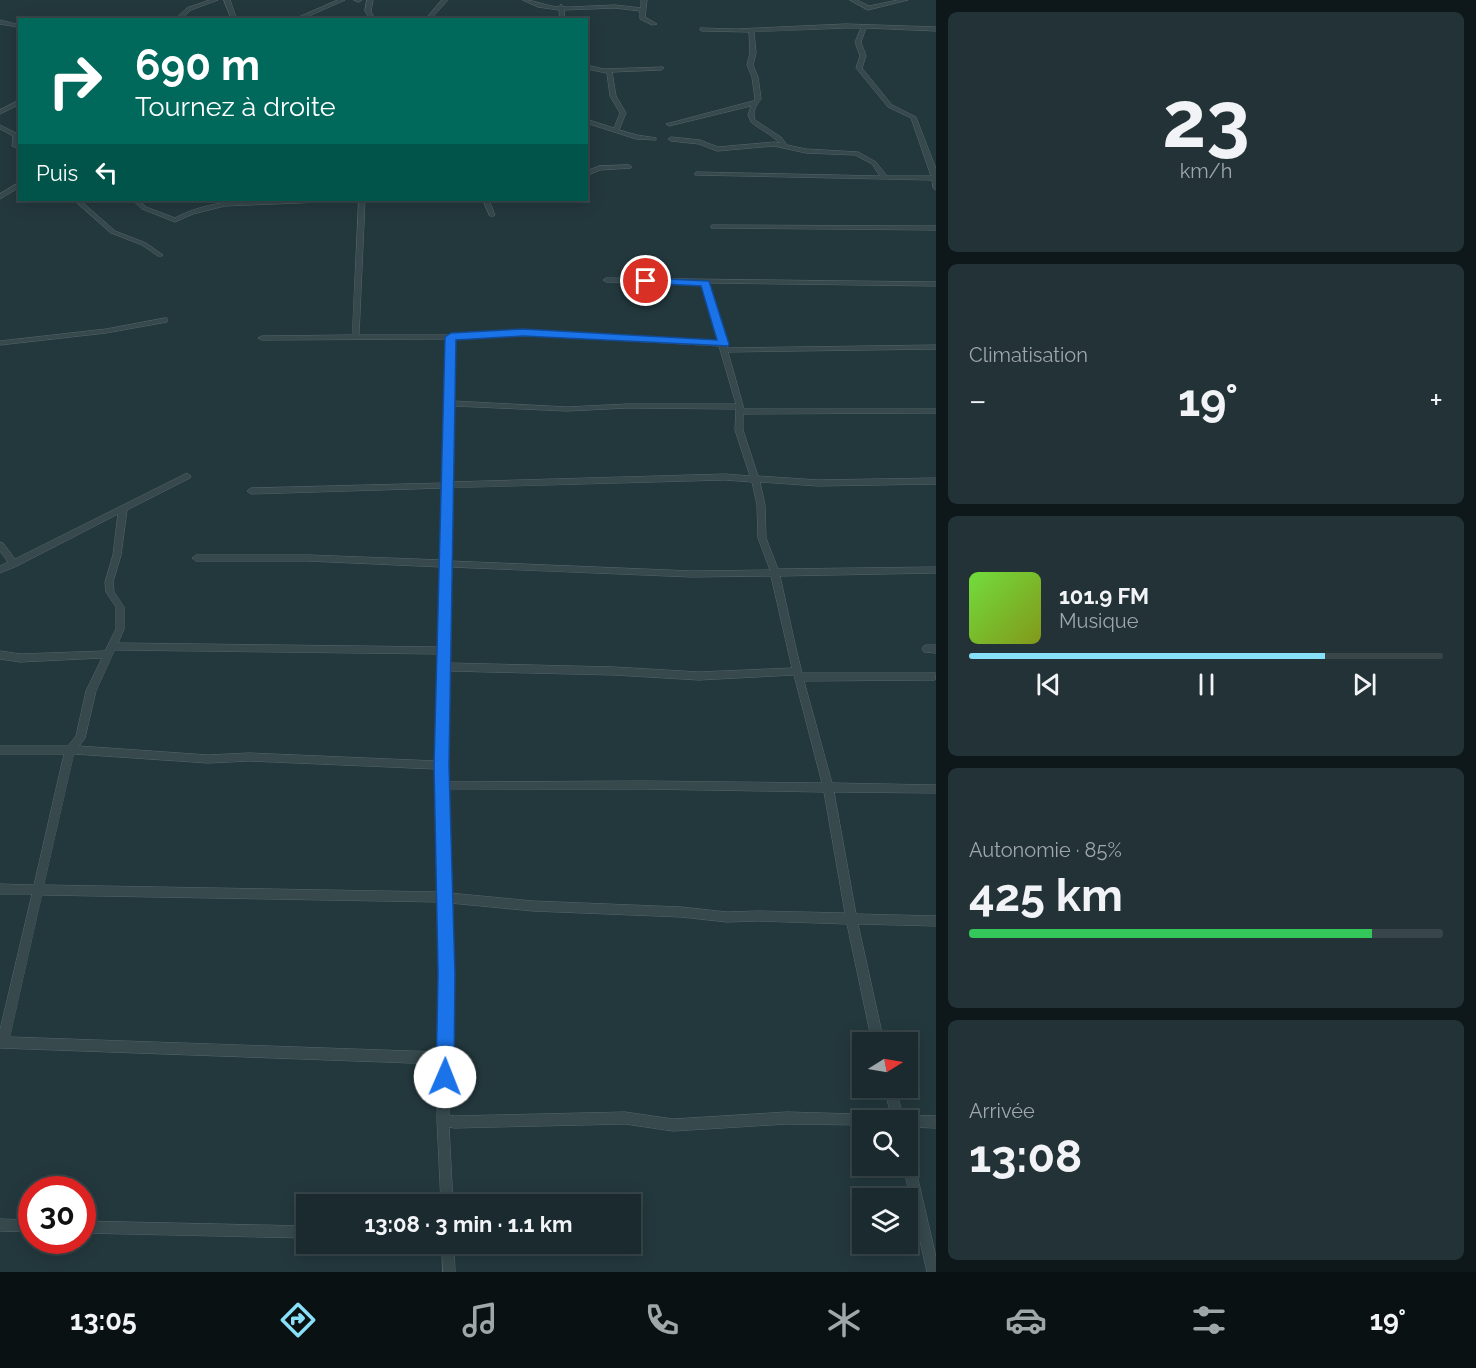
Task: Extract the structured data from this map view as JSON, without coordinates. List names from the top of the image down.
{
  "north": "right",
  "page": {
    "tile": [
      ["23", "km/h"],
      "Climatisation",
      ["Autonomie · 85%", "425 km"],
      ["Arrivée", "13:08"]
    ],
    "turn": ["690 m", "Tournez à droite"],
    "then": "Puis",
    "heat": ["−", "19°", "+"],
    "song": ["101.9 FM", "Musique"],
    "limit": "30",
    "trip": "13:08 · 3 min · 1.1 km",
    "tabs": ["13:05", "19°"]
  }
}
